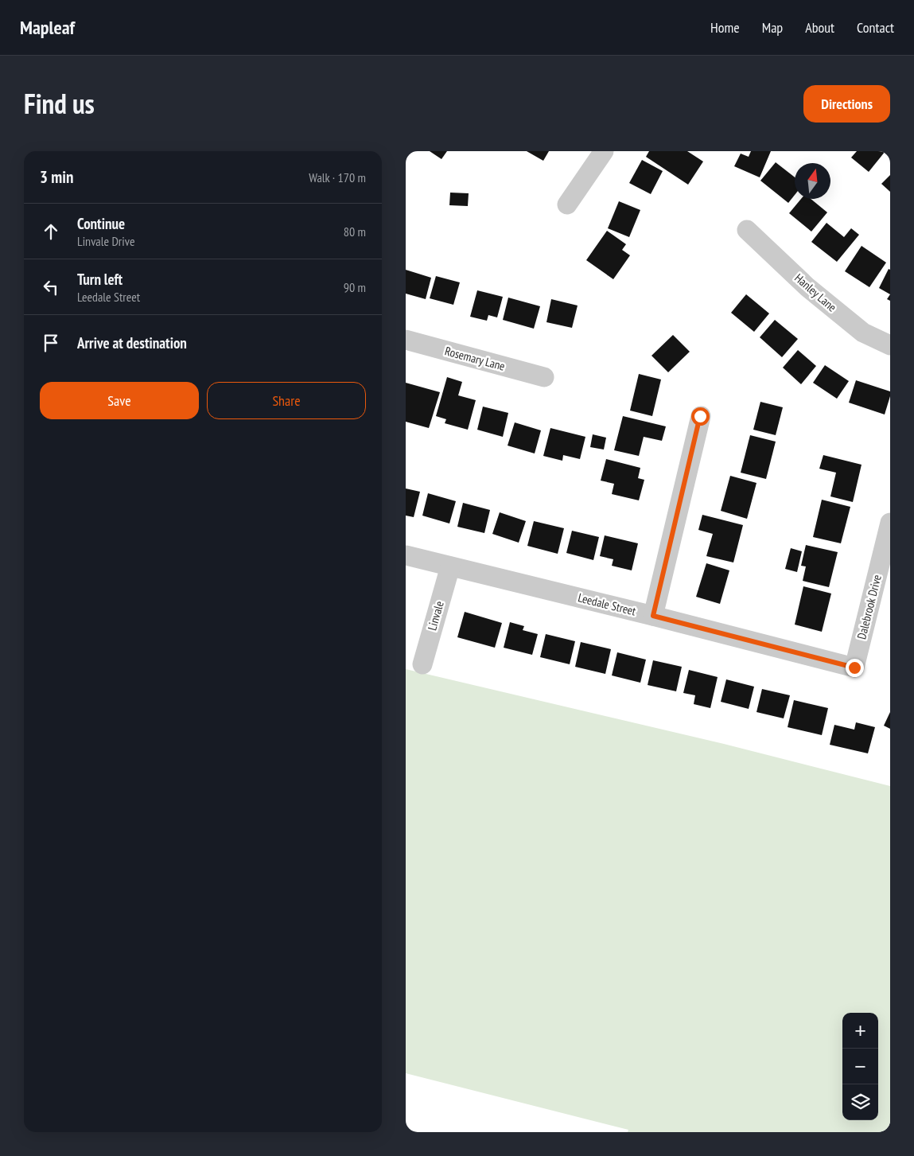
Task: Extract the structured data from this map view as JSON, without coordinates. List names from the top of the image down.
{
  "streets": {
    "street": [
      "Hanley Lane",
      "Rosemary Lane",
      "Leedale Street",
      "Dalebrook Drive",
      "Linvale"
    ]
  },
  "crossings": [
    ["Leedale Street", "Dalebrook Drive"],
    ["Leedale Street", "Linvale"]
  ],
  "north": "top",
  "page": {
    "header": "Mapleaf",
    "nav": [
      "Home",
      "Map",
      "About",
      "Contact"
    ],
    "title": "Find us",
    "buttons": [
      "Directions",
      ["Save", "Share"]
    ],
    "heading": ["3 min", "Walk · 170 m"],
    "list": [
      ["Continue", "Linvale Drive", "80 m"],
      ["Turn left", "Leedale Street", "90 m"],
      "Arrive at destination"
    ],
    "map_buttons": ["+", "−"]
  }
}
